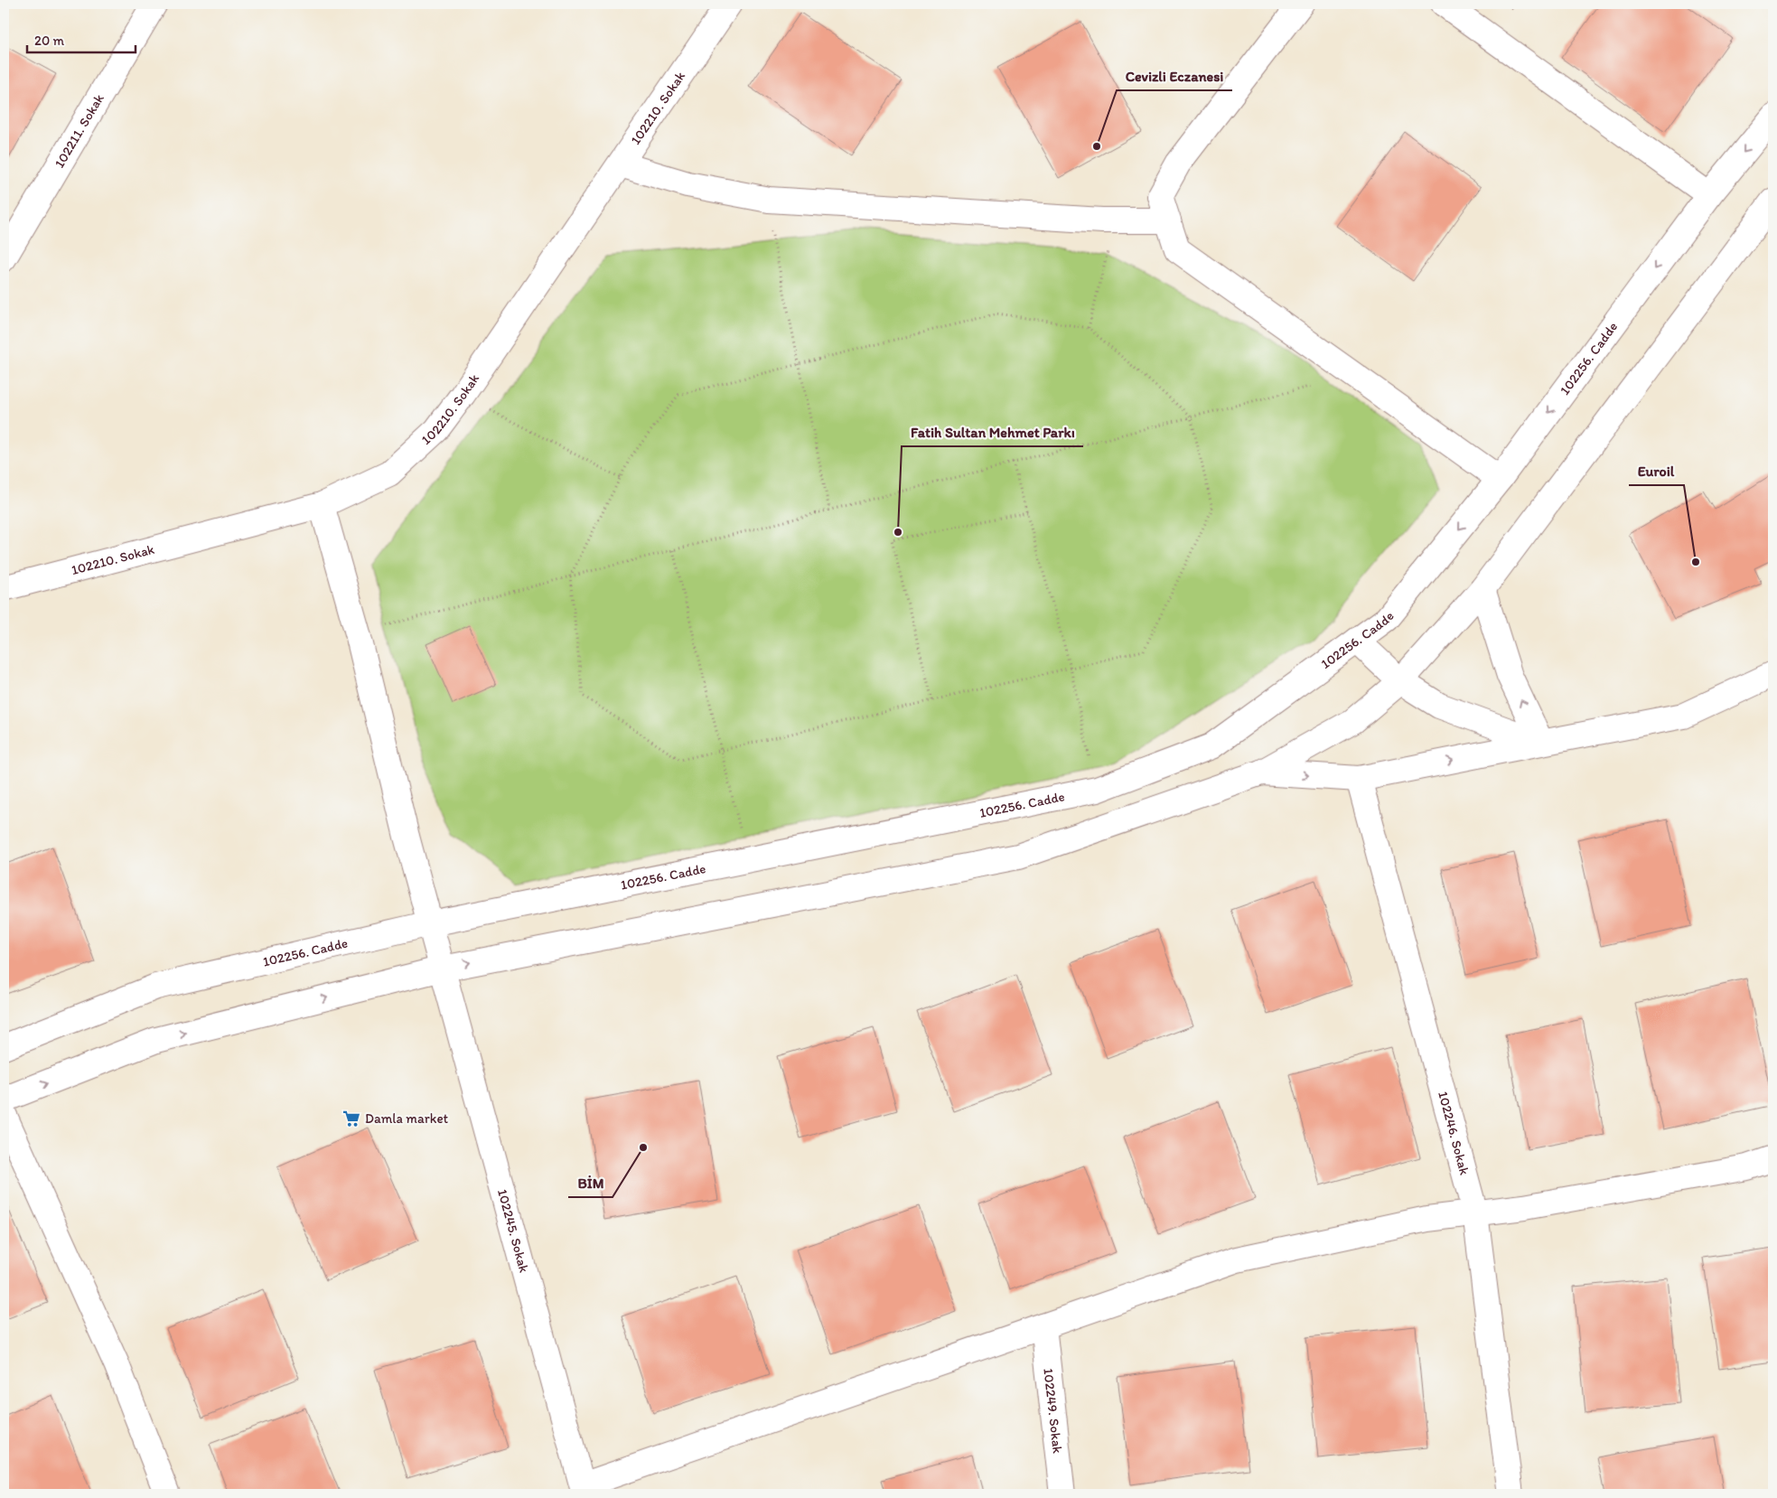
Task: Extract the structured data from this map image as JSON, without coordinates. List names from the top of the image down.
{
  "streets": {
    "street": [
      "102210. Sokak",
      "102211. Sokak",
      "102256. Cadde",
      "102246. Sokak",
      "102245. Sokak",
      "102249. Sokak"
    ]
  },
  "crossings": [
    ["102210. Sokak", "102245. Sokak"],
    ["102256. Cadde", "102245. Sokak"]
  ],
  "places": {
    "other": [
      "Cevizli Eczanesi",
      "Fatih Sultan Mehmet Parkı",
      "Euroil",
      "BİM"
    ],
    "supermarket": ["Damla market"]
  },
  "scale_bar": "20 m"
}
